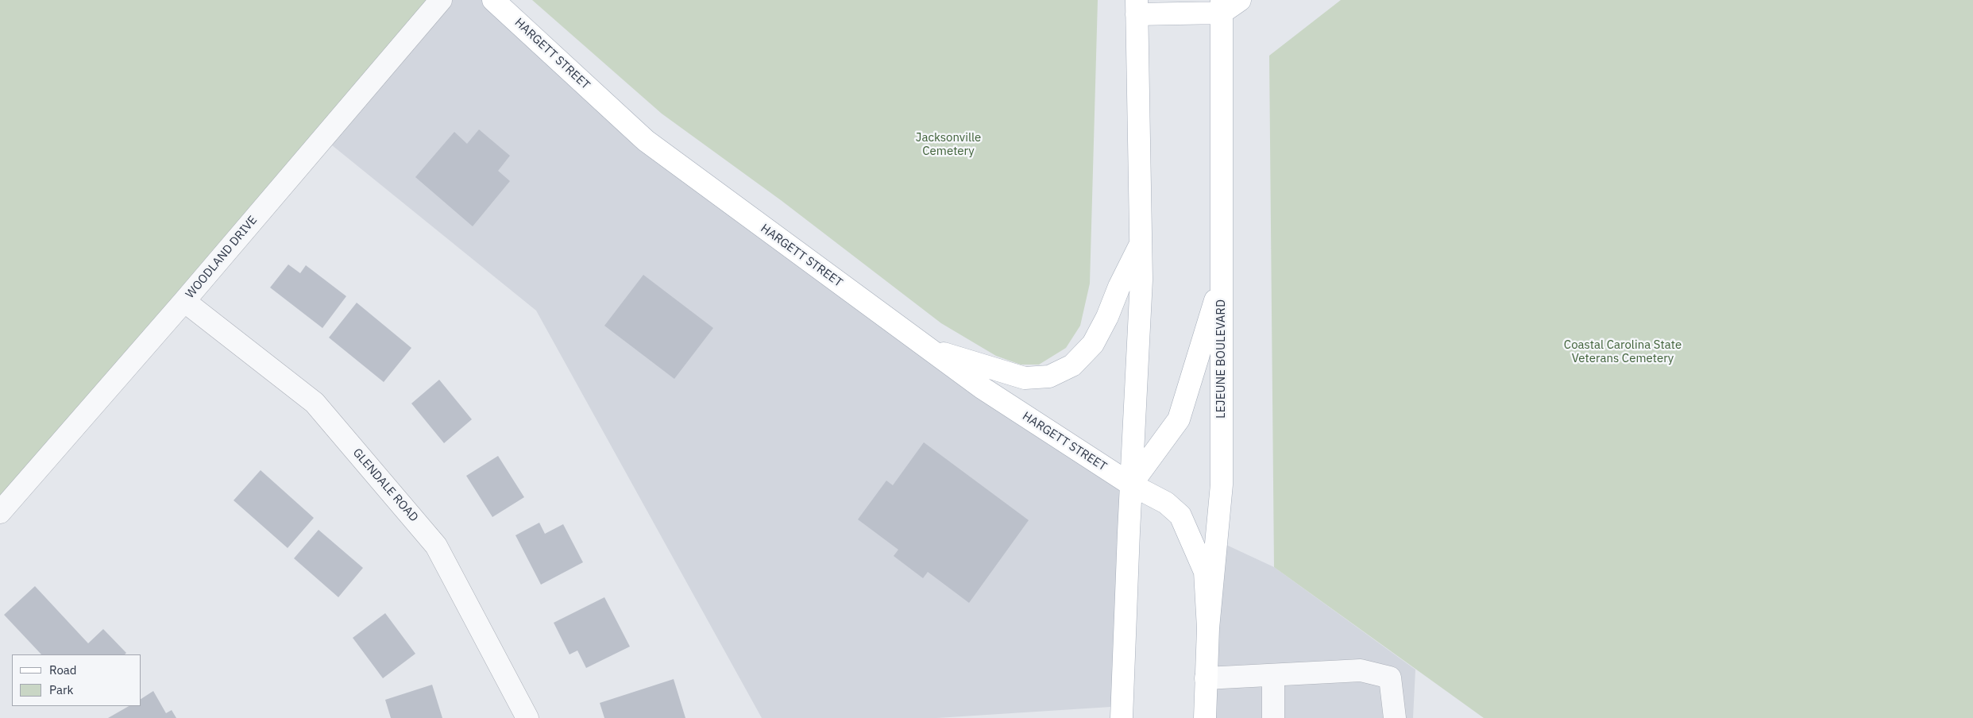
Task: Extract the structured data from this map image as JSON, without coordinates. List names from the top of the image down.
{
  "streets": {
    "main road": ["HARGETT STREET", "LEJEUNE BOULEVARD"],
    "street": ["WOODLAND DRIVE", "GLENDALE ROAD"]
  },
  "crossings": [
    ["HARGETT STREET", "LEJEUNE BOULEVARD"],
    ["WOODLAND DRIVE", "GLENDALE ROAD"]
  ],
  "parks": ["Jacksonville Cemetery", "Coastal Carolina State Veterans Cemetery"],
  "legend": ["Road", "Park"]
}
